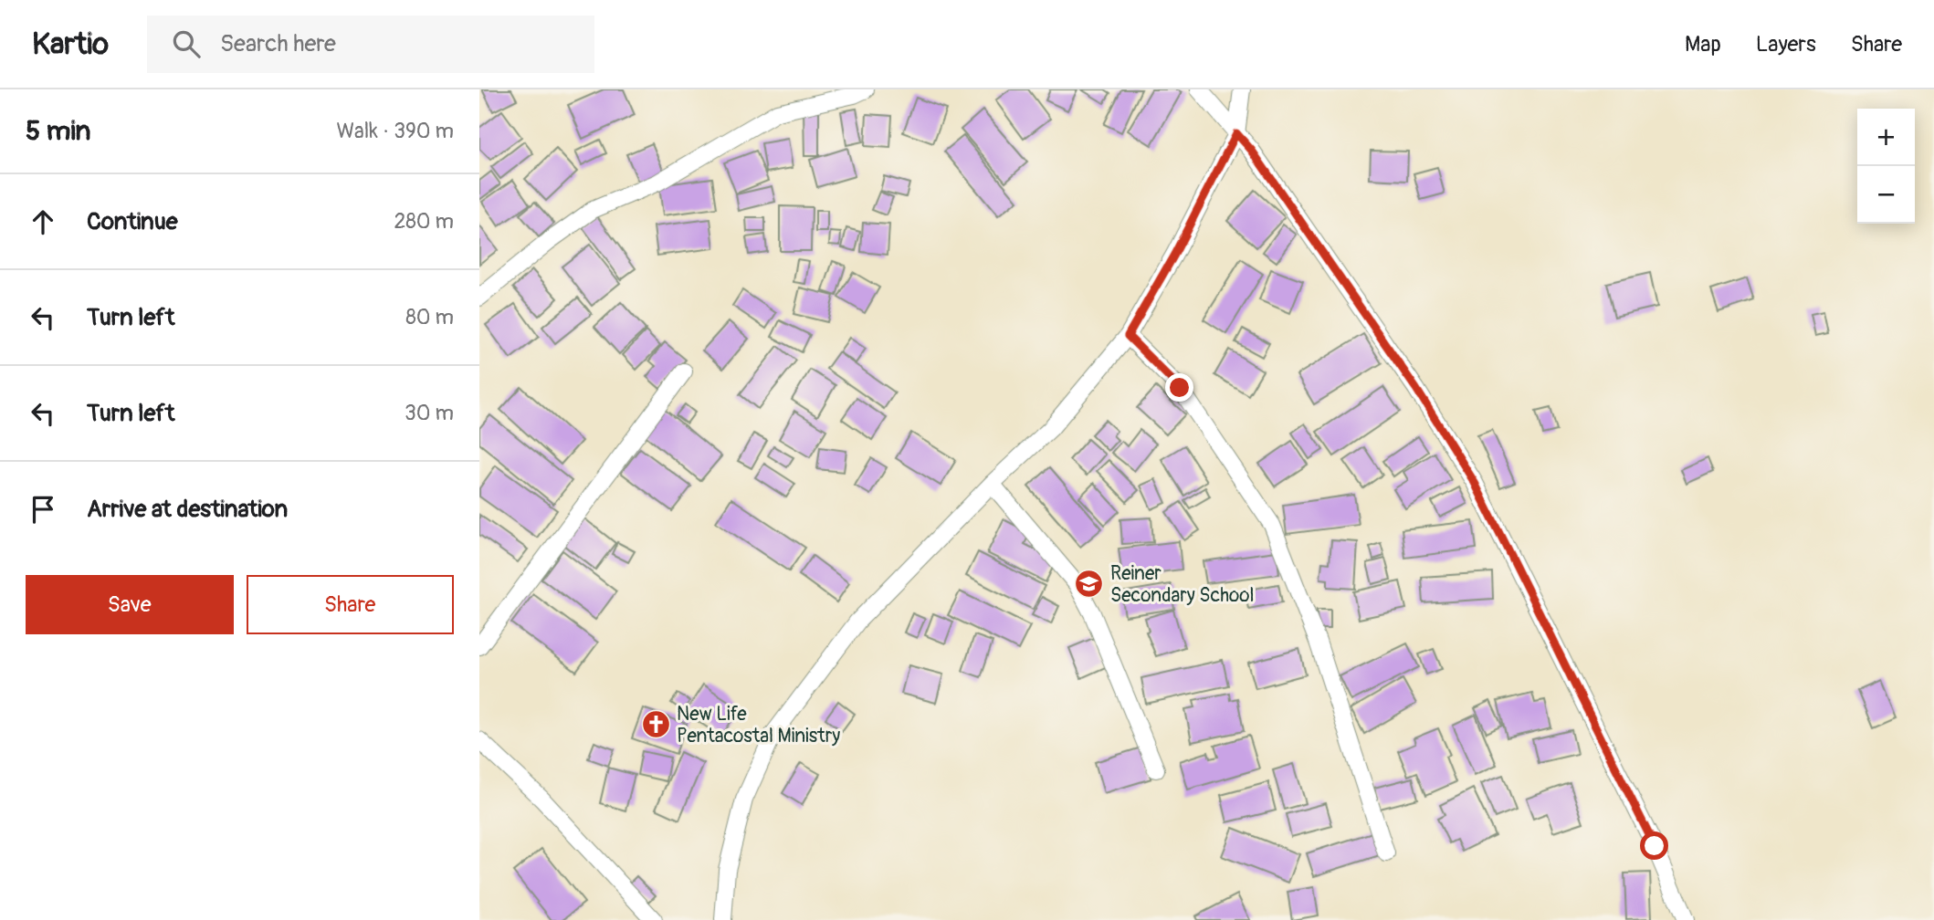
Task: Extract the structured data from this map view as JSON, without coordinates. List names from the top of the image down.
{
  "places": {
    "school or university": ["Reiner Secondary School"],
    "church": ["New Life Pentacostal Ministry"]
  },
  "page": {
    "header": "Kartio",
    "search": "Search here",
    "nav": ["Map", "Layers", "Share"],
    "heading": ["5 min", "Walk · 390 m"],
    "map_buttons": ["+", "−"],
    "list": [
      ["Continue", "280 m"],
      ["Turn left", "80 m"],
      ["Turn left", "30 m"],
      "Arrive at destination"
    ],
    "buttons": ["Save", "Share"]
  }
}
